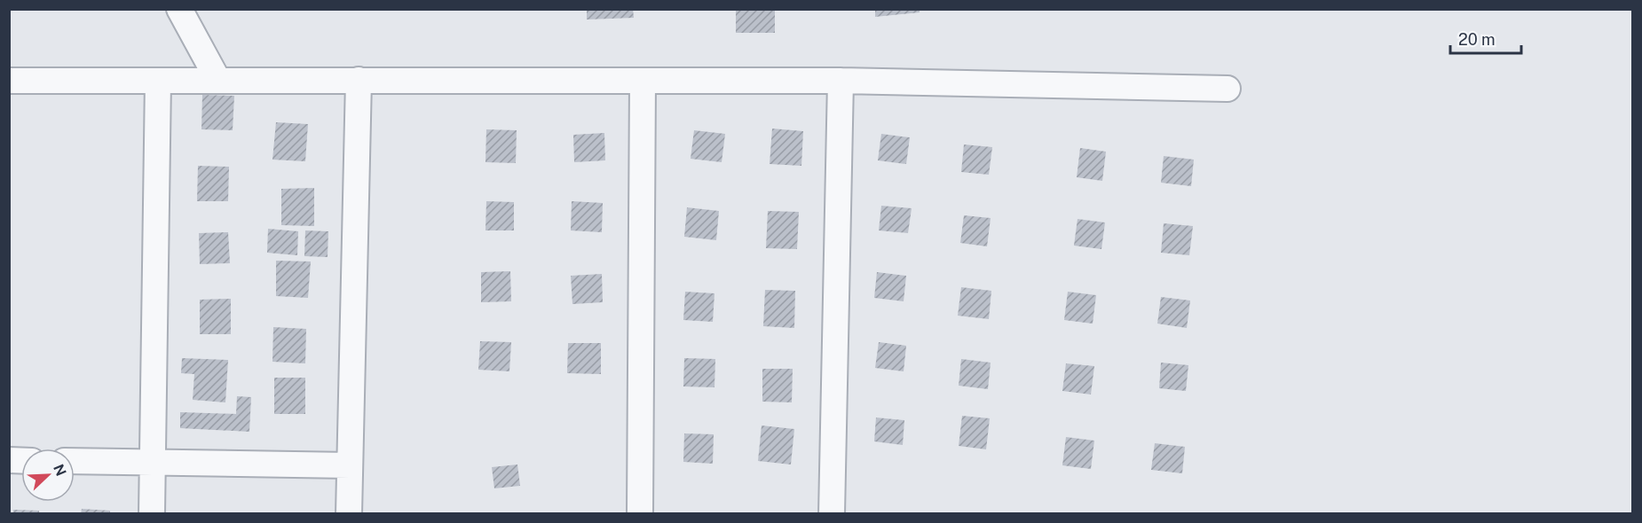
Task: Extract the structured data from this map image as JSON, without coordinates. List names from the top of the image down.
{
  "scale_bar": "20 m",
  "north": "top right"
}
